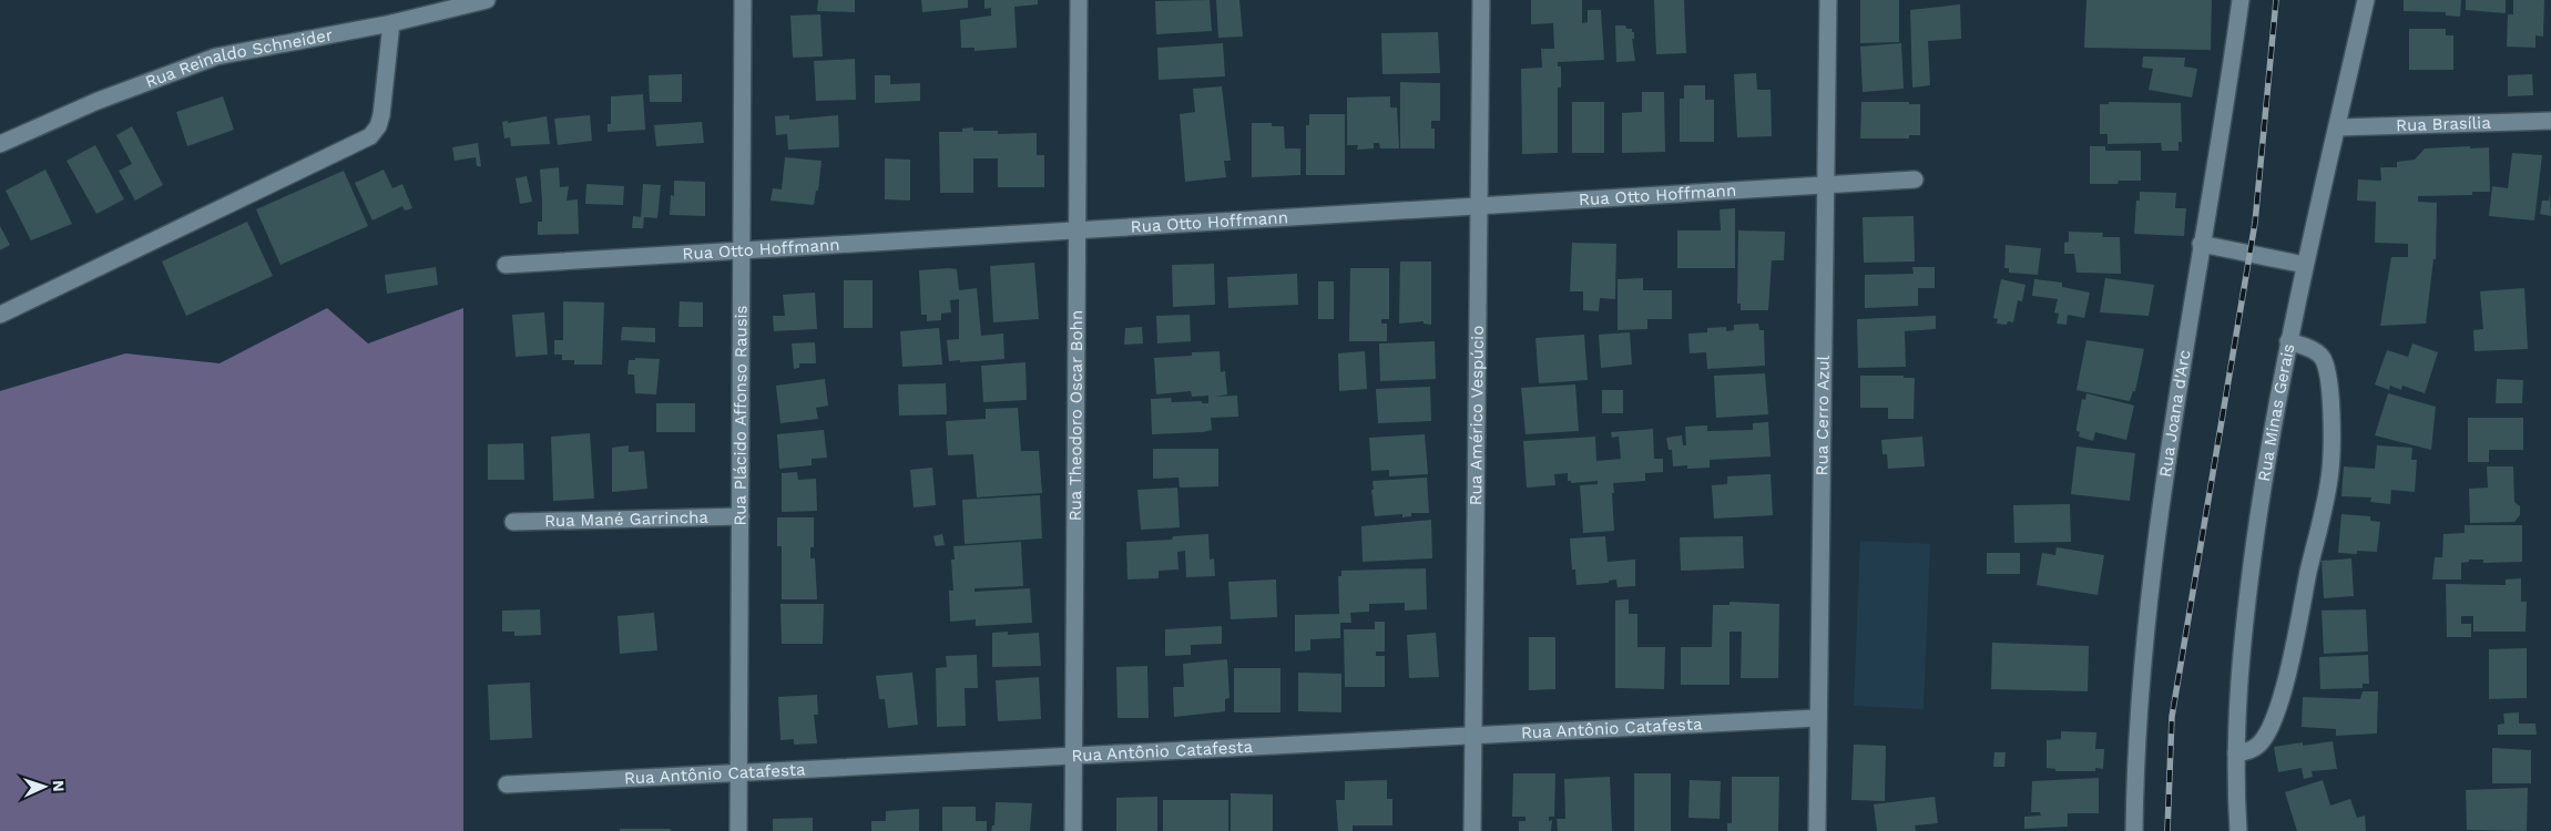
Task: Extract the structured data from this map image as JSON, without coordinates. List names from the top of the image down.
{
  "streets": {
    "street": [
      "Rua Reinaldo Schneider",
      "Rua Brasília",
      "Rua Otto Hoffmann",
      "Rua Minas Gerais",
      "Rua Joana d'Arc",
      "Rua Plácido Affonso Rausis",
      "Rua Theodoro Oscar Bohn",
      "Rua Américo Vespúcio",
      "Rua Cerro Azul",
      "Rua Mané Garrincha",
      "Rua Antônio Catafesta"
    ]
  },
  "crossings": [
    ["Rua Brasília", "Rua Minas Gerais"],
    ["Rua Otto Hoffmann", "Rua Plácido Affonso Rausis"],
    ["Rua Otto Hoffmann", "Rua Theodoro Oscar Bohn"],
    ["Rua Otto Hoffmann", "Rua Américo Vespúcio"],
    ["Rua Otto Hoffmann", "Rua Cerro Azul"],
    ["Rua Plácido Affonso Rausis", "Rua Mané Garrincha"],
    ["Rua Plácido Affonso Rausis", "Rua Antônio Catafesta"],
    ["Rua Theodoro Oscar Bohn", "Rua Antônio Catafesta"],
    ["Rua Américo Vespúcio", "Rua Antônio Catafesta"],
    ["Rua Cerro Azul", "Rua Antônio Catafesta"]
  ],
  "north": "right"
}
